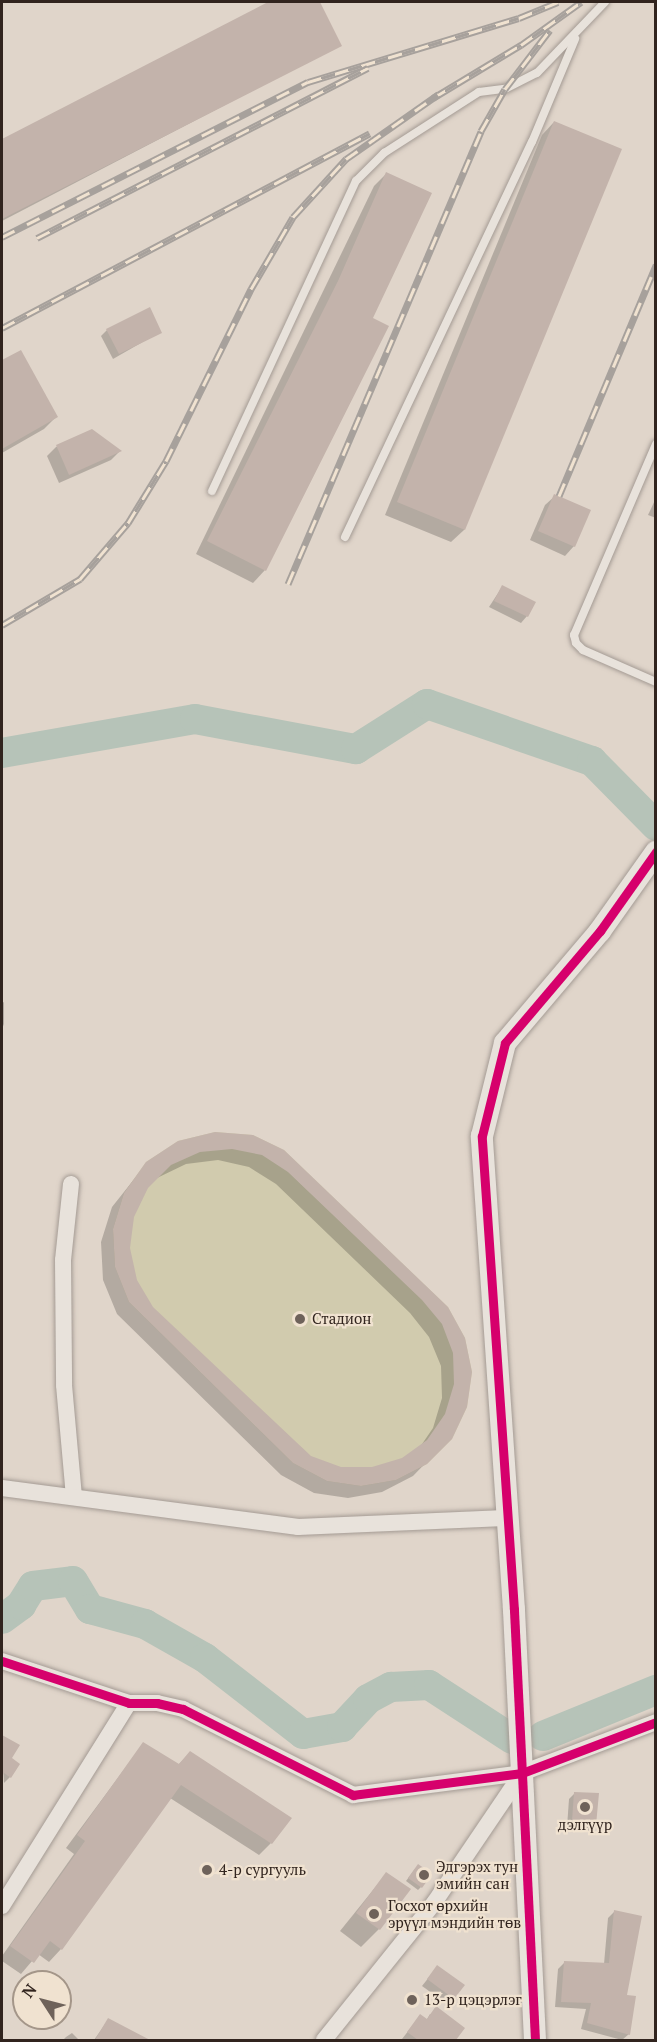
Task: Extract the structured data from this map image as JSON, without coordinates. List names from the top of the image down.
{
  "places": [
    "Стадион",
    "дэлгүүр",
    "4-р сургууль",
    "Эдгэрэх тун эмийн сан",
    "Госхот өрхийн эрүүл мэндийн төв",
    "13-р цэцэрлэг"
  ],
  "north": "top left"
}
